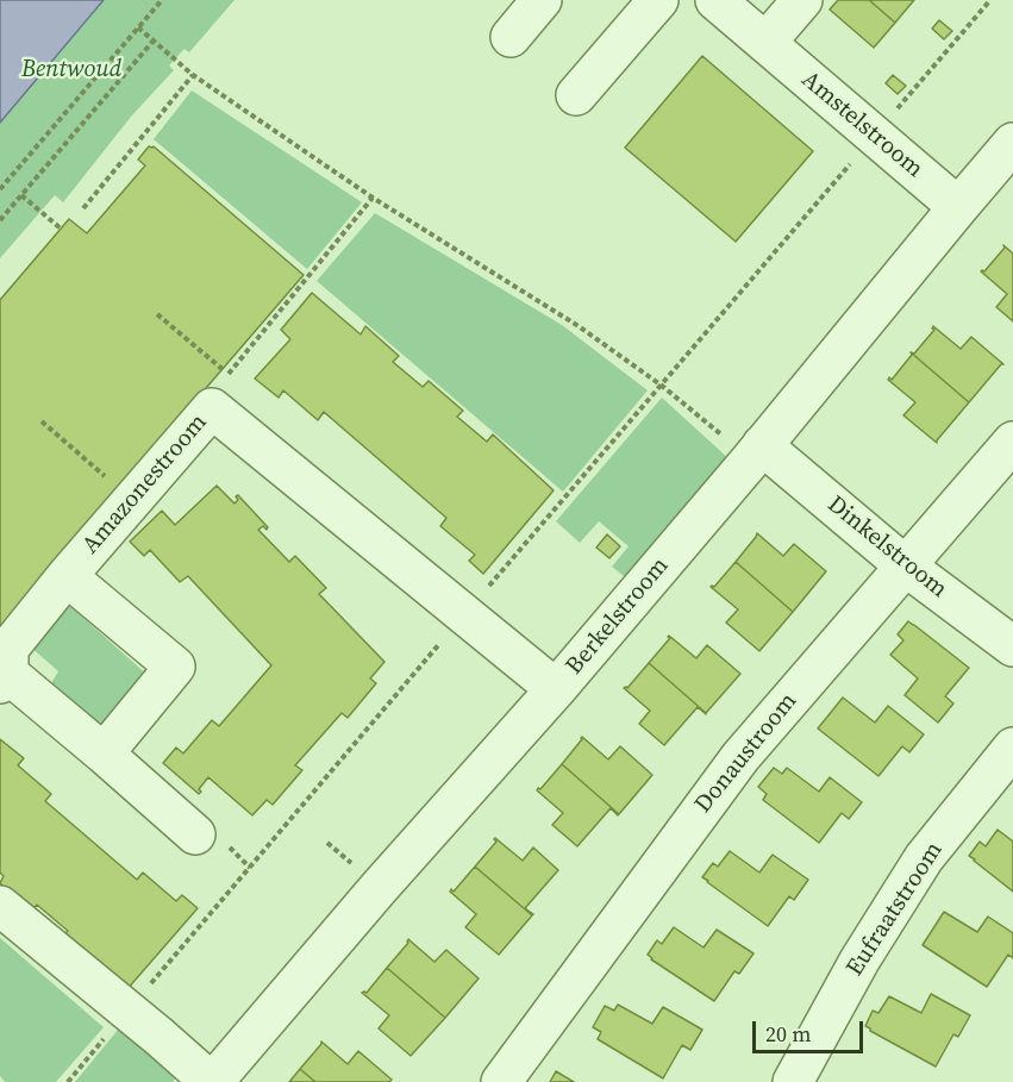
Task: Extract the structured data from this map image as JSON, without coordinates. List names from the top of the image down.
{
  "streets": {
    "street": [
      "Amstelstroom",
      "Amazonestroom",
      "Dinkelstroom",
      "Berkelstroom",
      "Donaustroom",
      "Eufraatstroom"
    ]
  },
  "crossings": [
    ["Amstelstroom", "Berkelstroom"],
    ["Amazonestroom", "Berkelstroom"],
    ["Dinkelstroom", "Berkelstroom"],
    ["Dinkelstroom", "Donaustroom"]
  ],
  "parks": ["Bentwoud"],
  "scale_bar": "20 m"
}
